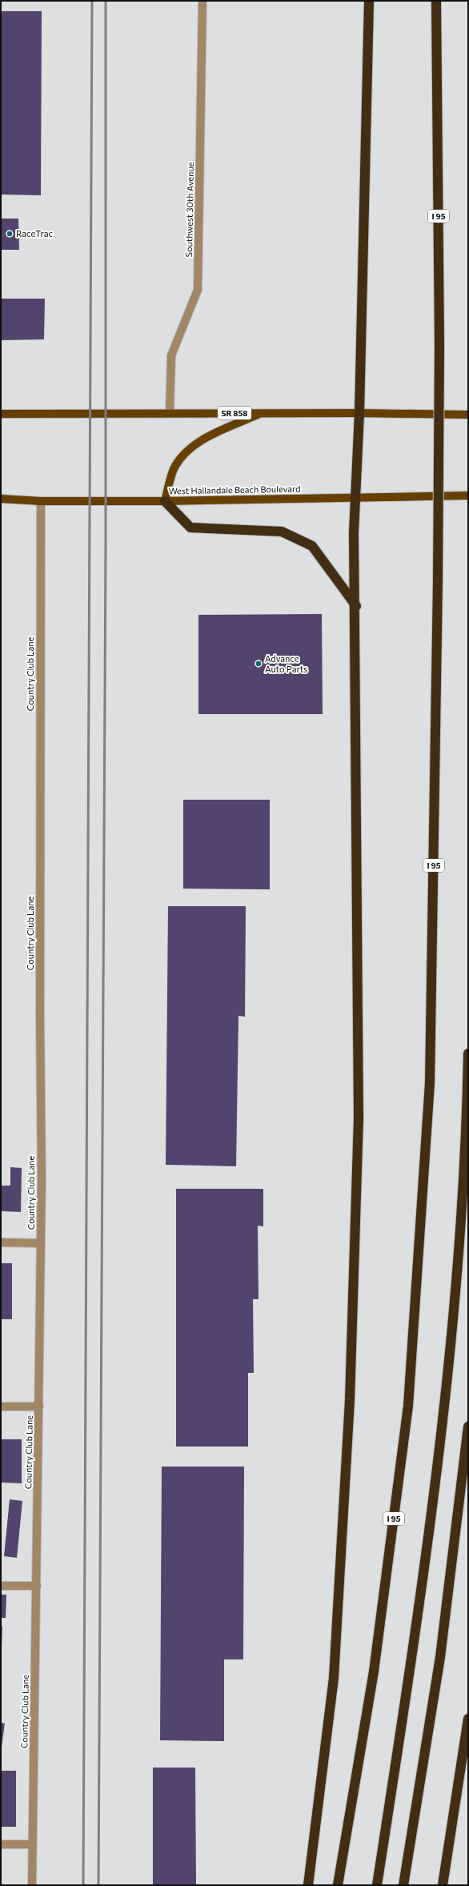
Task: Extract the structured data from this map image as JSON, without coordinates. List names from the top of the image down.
{
  "streets": {
    "highway": ["I 95"],
    "main road": ["SR 858", "West Hallandale Beach Boulevard"],
    "street": ["Southwest 30th Avenue", "Country Club Lane"]
  },
  "crossings": [
    ["Southwest 30th Avenue", "SR 858"],
    ["West Hallandale Beach Boulevard", "Country Club Lane"]
  ],
  "places": ["RaceTrac", "Advance Auto Parts"]
}
